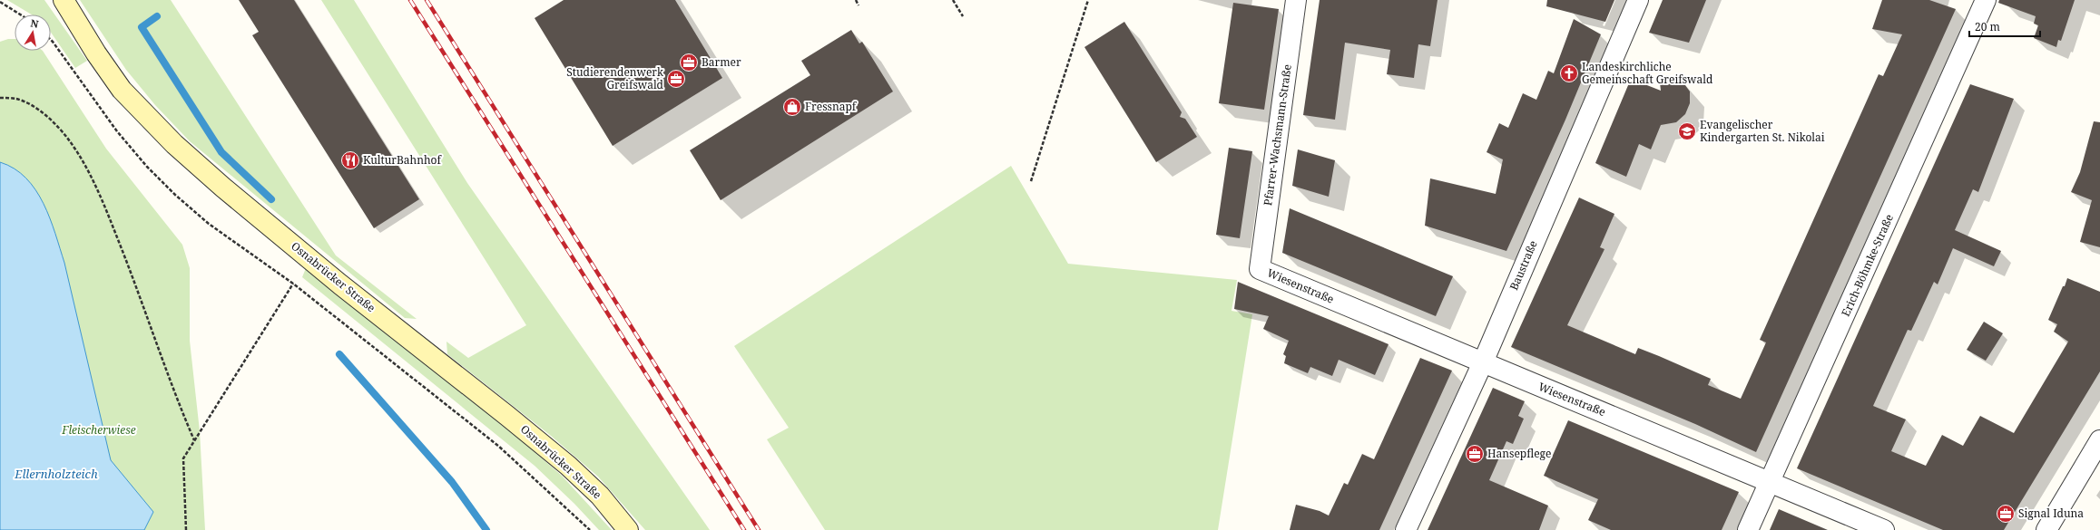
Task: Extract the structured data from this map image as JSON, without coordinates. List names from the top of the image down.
{
  "streets": {
    "main road": ["Osnabrücker Straße"],
    "street": [
      "Pfarrer-Wachsmann-Straße",
      "Baustraße",
      "Erich-Böhmke-Straße",
      "Wiesenstraße"
    ]
  },
  "crossings": [
    ["Pfarrer-Wachsmann-Straße", "Wiesenstraße"],
    ["Baustraße", "Wiesenstraße"],
    ["Erich-Böhmke-Straße", "Wiesenstraße"]
  ],
  "water": ["Ellernholzteich"],
  "parks": ["Fleischerwiese"],
  "places": {
    "office": [
      "Barmer",
      "Studierendenwerk Greifswald",
      "Hansepflege",
      "Signal Iduna"
    ],
    "church": ["Landeskirchliche Gemeinschaft Greifswald"],
    "shop": ["Fressnapf"],
    "school or university": ["Evangelischer Kindergarten St. Nikolai"],
    "restaurant": ["KulturBahnhof"]
  },
  "scale_bar": "20 m",
  "north": "top"
}
